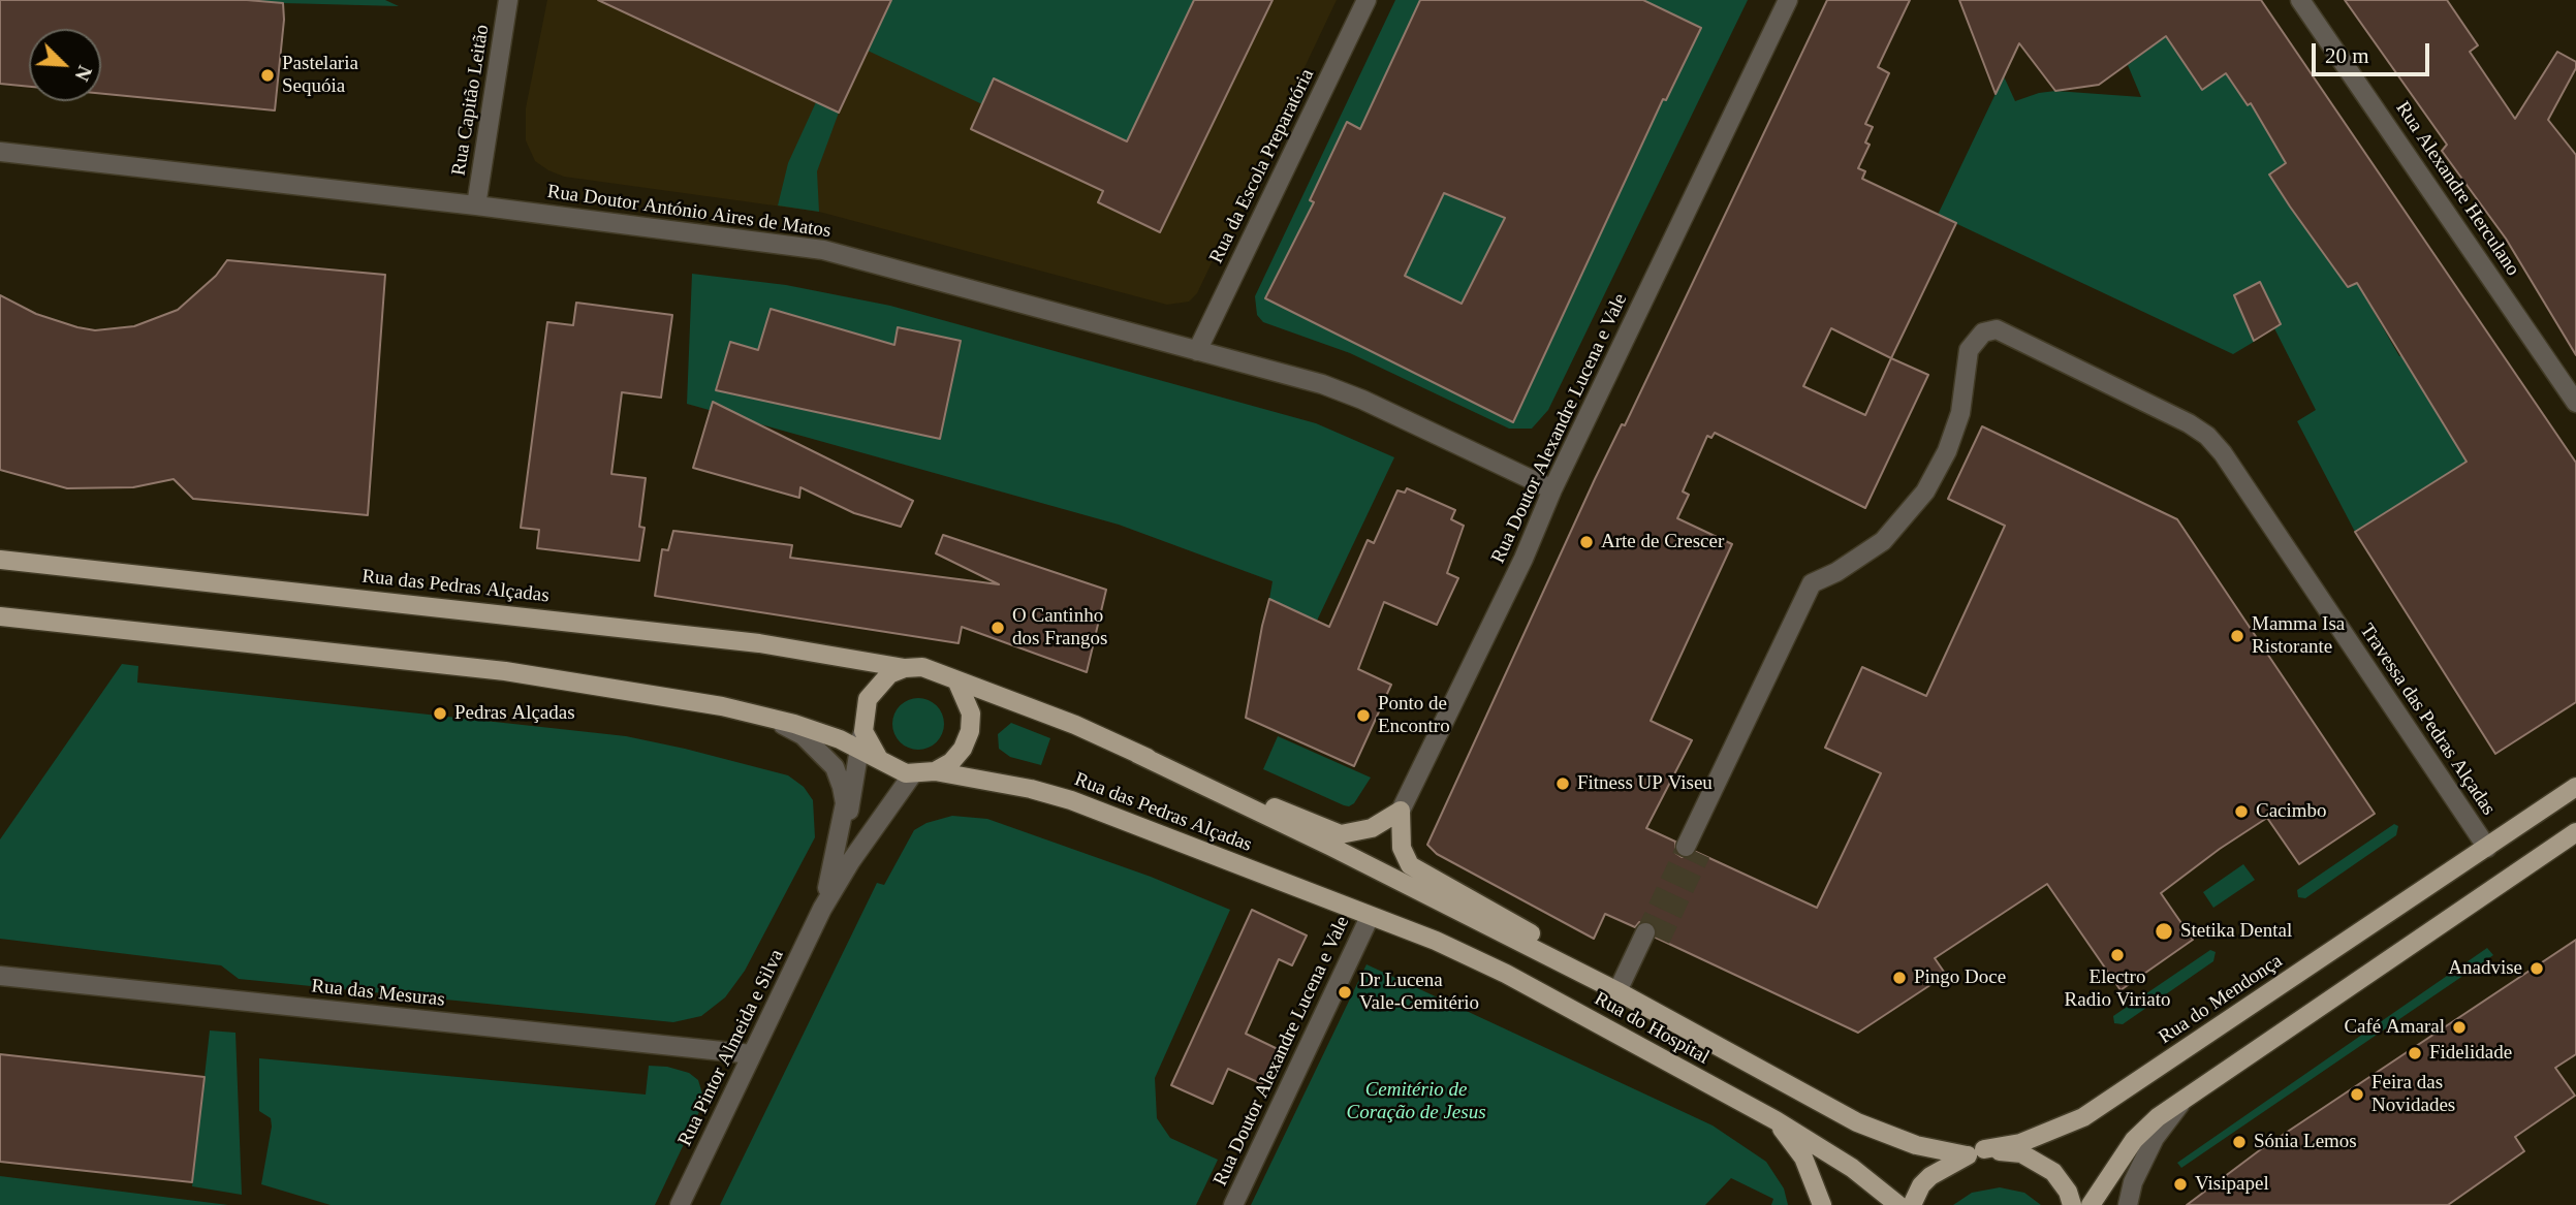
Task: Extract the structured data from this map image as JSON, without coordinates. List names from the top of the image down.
{
  "streets": {
    "main road": ["Rua das Pedras Alçadas", "Rua do Mendonça", "Rua do Hospital"],
    "street": [
      "Rua Capitão Leitão",
      "Rua da Escola Preparatória",
      "Rua Alexandre Herculano",
      "Rua Doutor António Aires de Matos",
      "Rua Doutor Alexandre Lucena e Vale",
      "Travessa das Pedras Alçadas",
      "Rua das Mesuras",
      "Rua Pintor Almeida e Silva"
    ]
  },
  "crossings": [
    ["Rua Capitão Leitão", "Rua Doutor António Aires de Matos"],
    ["Rua da Escola Preparatória", "Rua Doutor António Aires de Matos"],
    ["Rua Doutor António Aires de Matos", "Rua Doutor Alexandre Lucena e Vale"],
    ["Rua Doutor Alexandre Lucena e Vale", "Rua das Pedras Alçadas"],
    ["Rua Doutor Alexandre Lucena e Vale", "Rua do Hospital"],
    ["Rua das Pedras Alçadas", "Rua do Hospital"],
    ["Rua das Pedras Alçadas", "Rua Pintor Almeida e Silva"],
    ["Travessa das Pedras Alçadas", "Rua do Mendonça"],
    ["Rua das Mesuras", "Rua Pintor Almeida e Silva"],
    ["Rua do Mendonça", "Rua do Hospital"]
  ],
  "parks": ["Cemitério de Coração de Jesus"],
  "places": [
    "Pastelaria Sequóia",
    "Arte de Crescer",
    "O Cantinho dos Frangos",
    "Mamma Isa Ristorante",
    "Pedras Alçadas",
    "Ponto de Encontro",
    "Fitness UP Viseu",
    "Cacimbo",
    "Stetika Dental",
    "Electro Radio Viriato",
    "Anadvise",
    "Pingo Doce",
    "Dr Lucena Vale-Cemitério",
    "Café Amaral",
    "Fidelidade",
    "Feira das Novidades",
    "Sónia Lemos",
    "Visipapel"
  ],
  "scale_bar": "20 m",
  "north": "bottom right"
}
